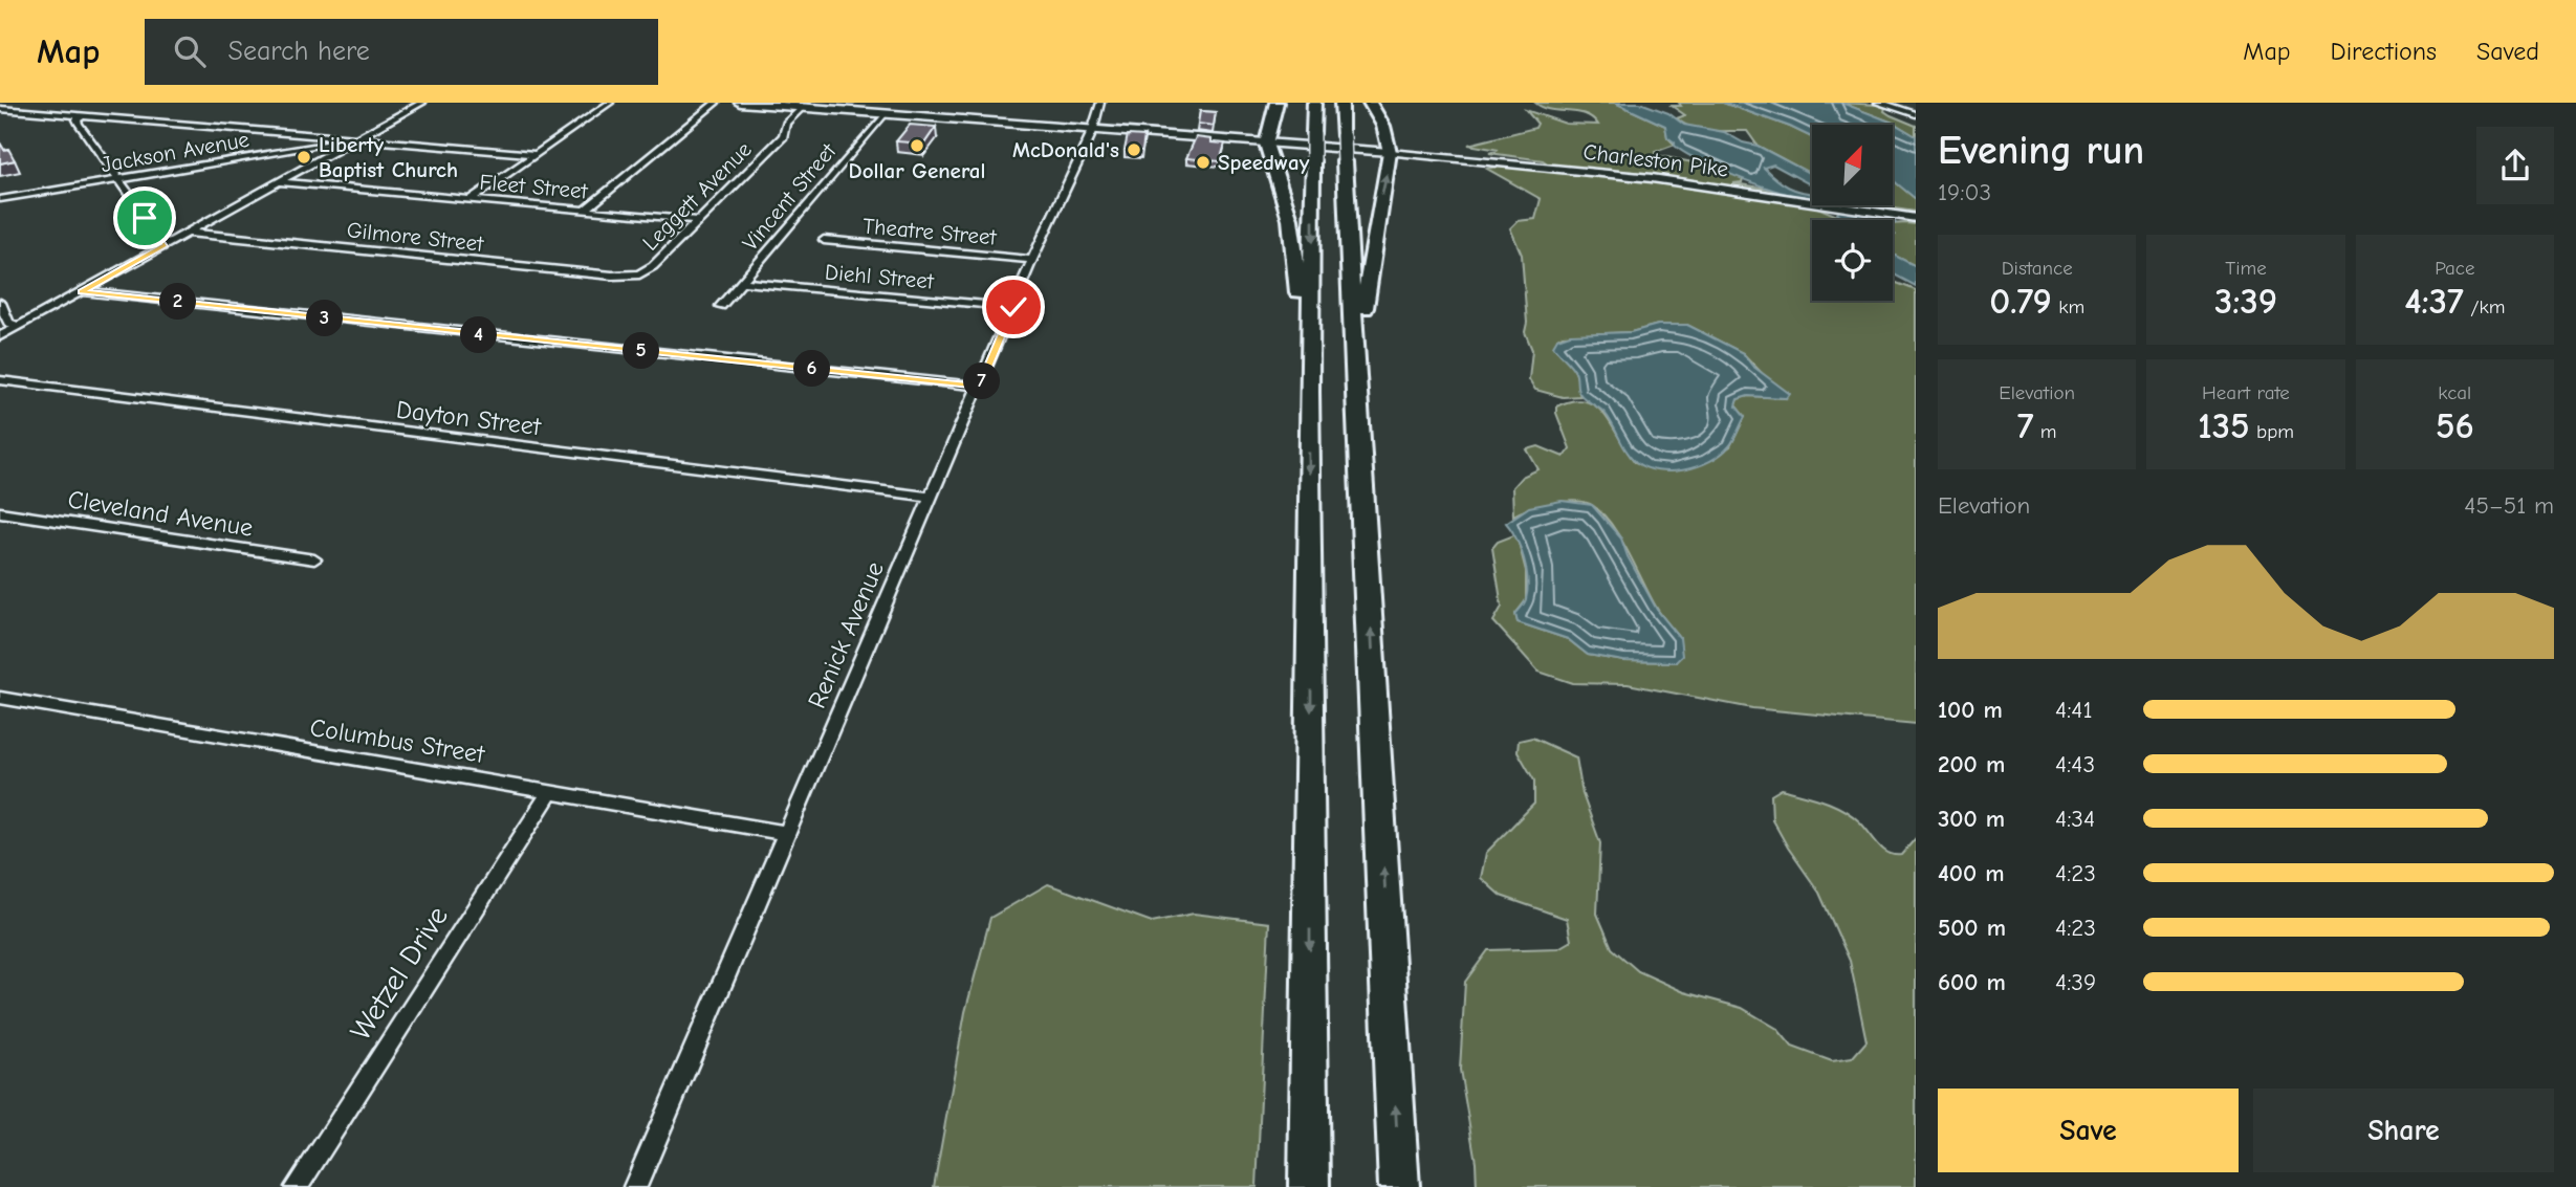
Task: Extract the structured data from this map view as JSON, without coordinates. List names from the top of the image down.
{
  "streets": {
    "street": [
      "Jackson Avenue",
      "Charleston Pike",
      "Fleet Street",
      "Leggett Avenue",
      "Vincent Street",
      "Theatre Street",
      "Gilmore Street",
      "Diehl Street",
      "Dayton Street",
      "Cleveland Avenue",
      "Renick Avenue",
      "Columbus Street",
      "Wetzel Drive"
    ]
  },
  "crossings": [
    ["Fleet Street", "Leggett Avenue"],
    ["Leggett Avenue", "Gilmore Street"],
    ["Vincent Street", "Diehl Street"],
    ["Theatre Street", "Renick Avenue"],
    ["Diehl Street", "Renick Avenue"],
    ["Dayton Street", "Renick Avenue"],
    ["Renick Avenue", "Columbus Street"],
    ["Columbus Street", "Wetzel Drive"]
  ],
  "places": [
    "Dollar General",
    "McDonald's",
    "Liberty Baptist Church",
    "Speedway"
  ],
  "north": "top right",
  "page": {
    "header": "Map",
    "search": "Search here",
    "nav": ["Map", "Directions", "Saved"],
    "heading": ["Evening run", "19:03"],
    "stats": [
      ["Distance", "0.79 km"],
      ["Time", "3:39"],
      ["Pace", "4:37 /km"],
      ["Elevation", "7 m"],
      ["Heart rate", "135 bpm"],
      ["kcal", "56"]
    ],
    "pins": [
      "2",
      "3",
      "4",
      "5",
      "6",
      "7"
    ],
    "chart": ["Elevation", "45–51 m"],
    "list": [
      {
        "name": "100 m",
        "note": "4:41"
      },
      {
        "name": "200 m",
        "note": "4:43"
      },
      {
        "name": "300 m",
        "note": "4:34"
      },
      {
        "name": "400 m",
        "note": "4:23"
      },
      {
        "name": "500 m",
        "note": "4:23"
      },
      {
        "name": "600 m",
        "note": "4:39"
      }
    ],
    "buttons": ["Save", "Share"]
  }
}
